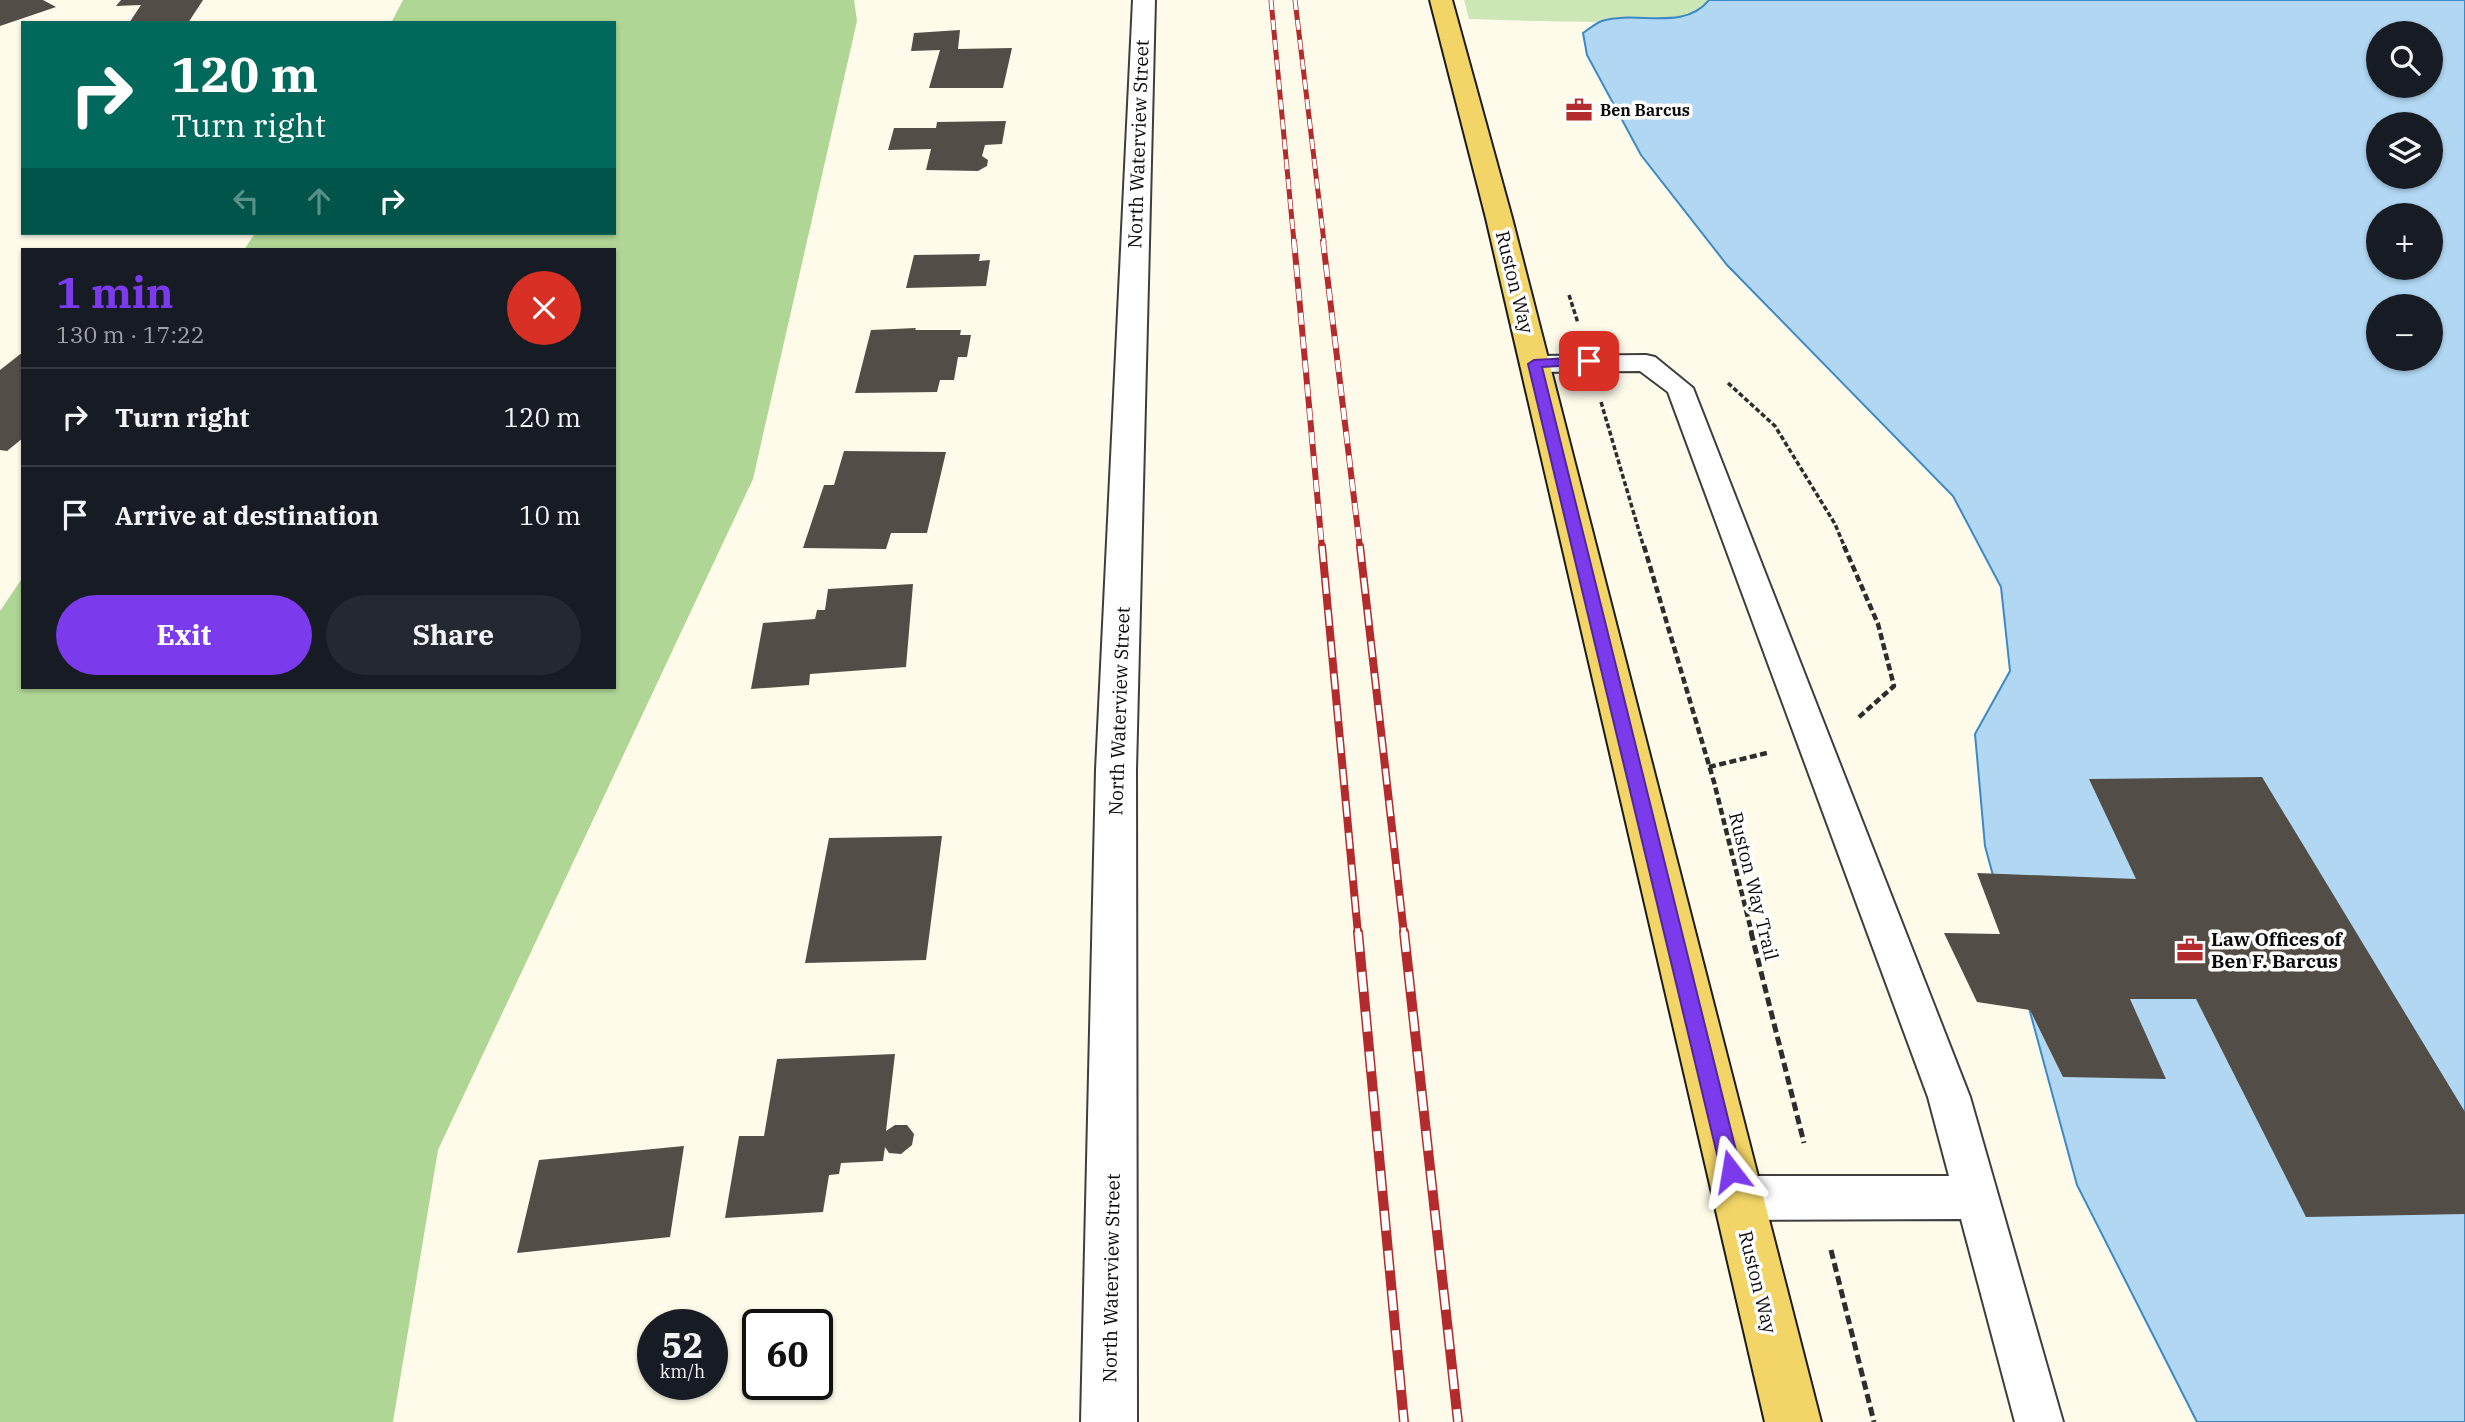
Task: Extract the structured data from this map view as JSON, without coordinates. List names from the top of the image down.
{
  "streets": {
    "main road": ["Ruston Way"],
    "street": ["North Waterview Street"],
    "path": ["Ruston Way Trail"]
  },
  "places": {
    "office": ["Ben Barcus", "Law Offices of Ben F. Barcus"]
  },
  "page": {
    "map_buttons": ["+", "−"],
    "turn": ["120 m", "Turn right"],
    "heading": ["1 min", "130 m · 17:22"],
    "list": [
      {
        "name": "Turn right",
        "value": "120 m"
      },
      {
        "name": "Arrive at destination",
        "value": "10 m"
      }
    ],
    "buttons": ["Exit", "Share"],
    "speed": "52 km/h",
    "limit": "60"
  }
}
